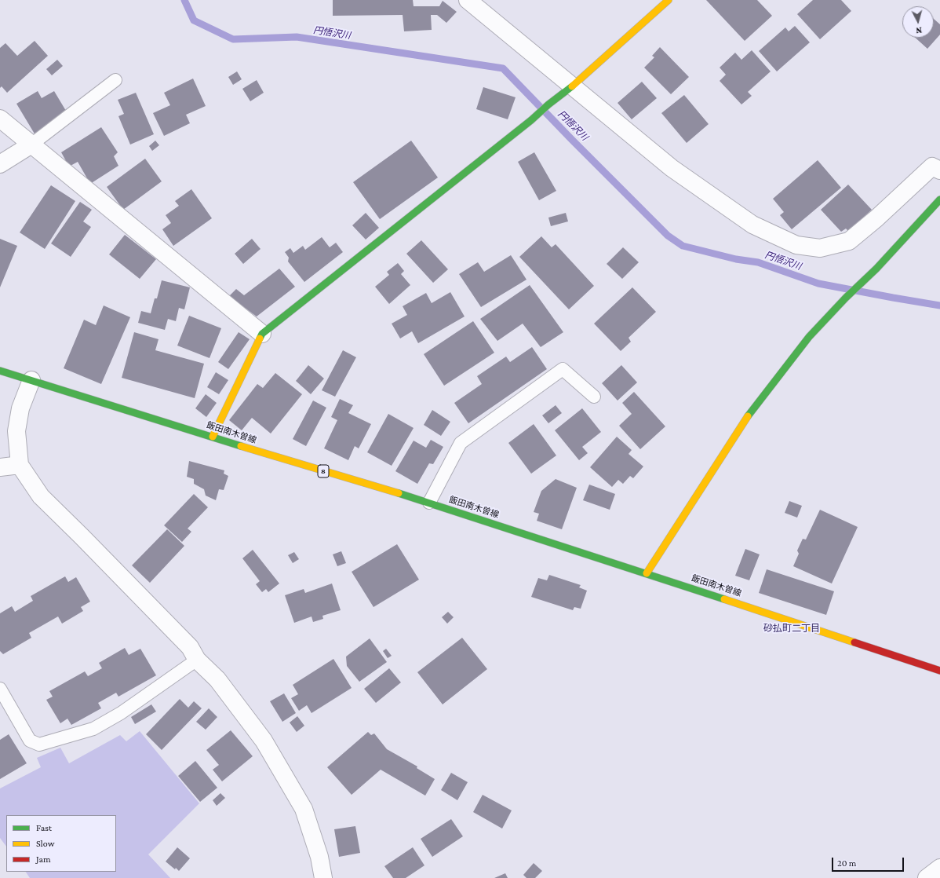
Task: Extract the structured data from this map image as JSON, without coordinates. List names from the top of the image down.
{
  "streets": {
    "street": ["飯田南木曽線", "8"]
  },
  "districts": ["砂払町二丁目"],
  "water": ["円悟沢川"],
  "legend": ["Fast", "Slow", "Jam"],
  "scale_bar": "20 m",
  "north": "bottom"
}
